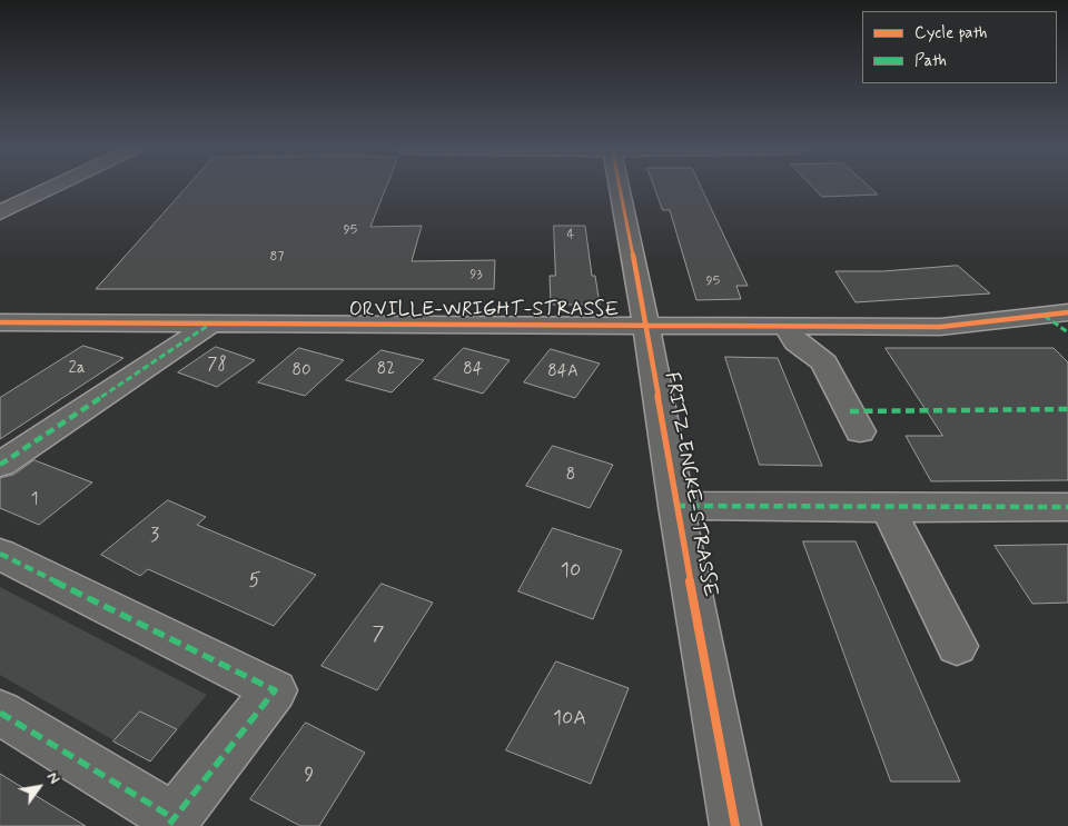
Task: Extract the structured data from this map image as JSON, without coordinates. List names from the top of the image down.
{
  "streets": {
    "street": ["ORVILLE-WRIGHT-STRASSE", "FRITZ-ENCKE-STRASSE"]
  },
  "crossings": [
    ["ORVILLE-WRIGHT-STRASSE", "FRITZ-ENCKE-STRASSE"]
  ],
  "house_numbers": [
    "95",
    "4",
    "87",
    "93",
    "95",
    "78",
    "2a",
    "82",
    "84",
    "80",
    "84A",
    "8",
    "1",
    "3",
    "10",
    "5",
    "7",
    "10A",
    "9"
  ],
  "legend": ["Cycle path", "Path"],
  "north": "top right"
}
